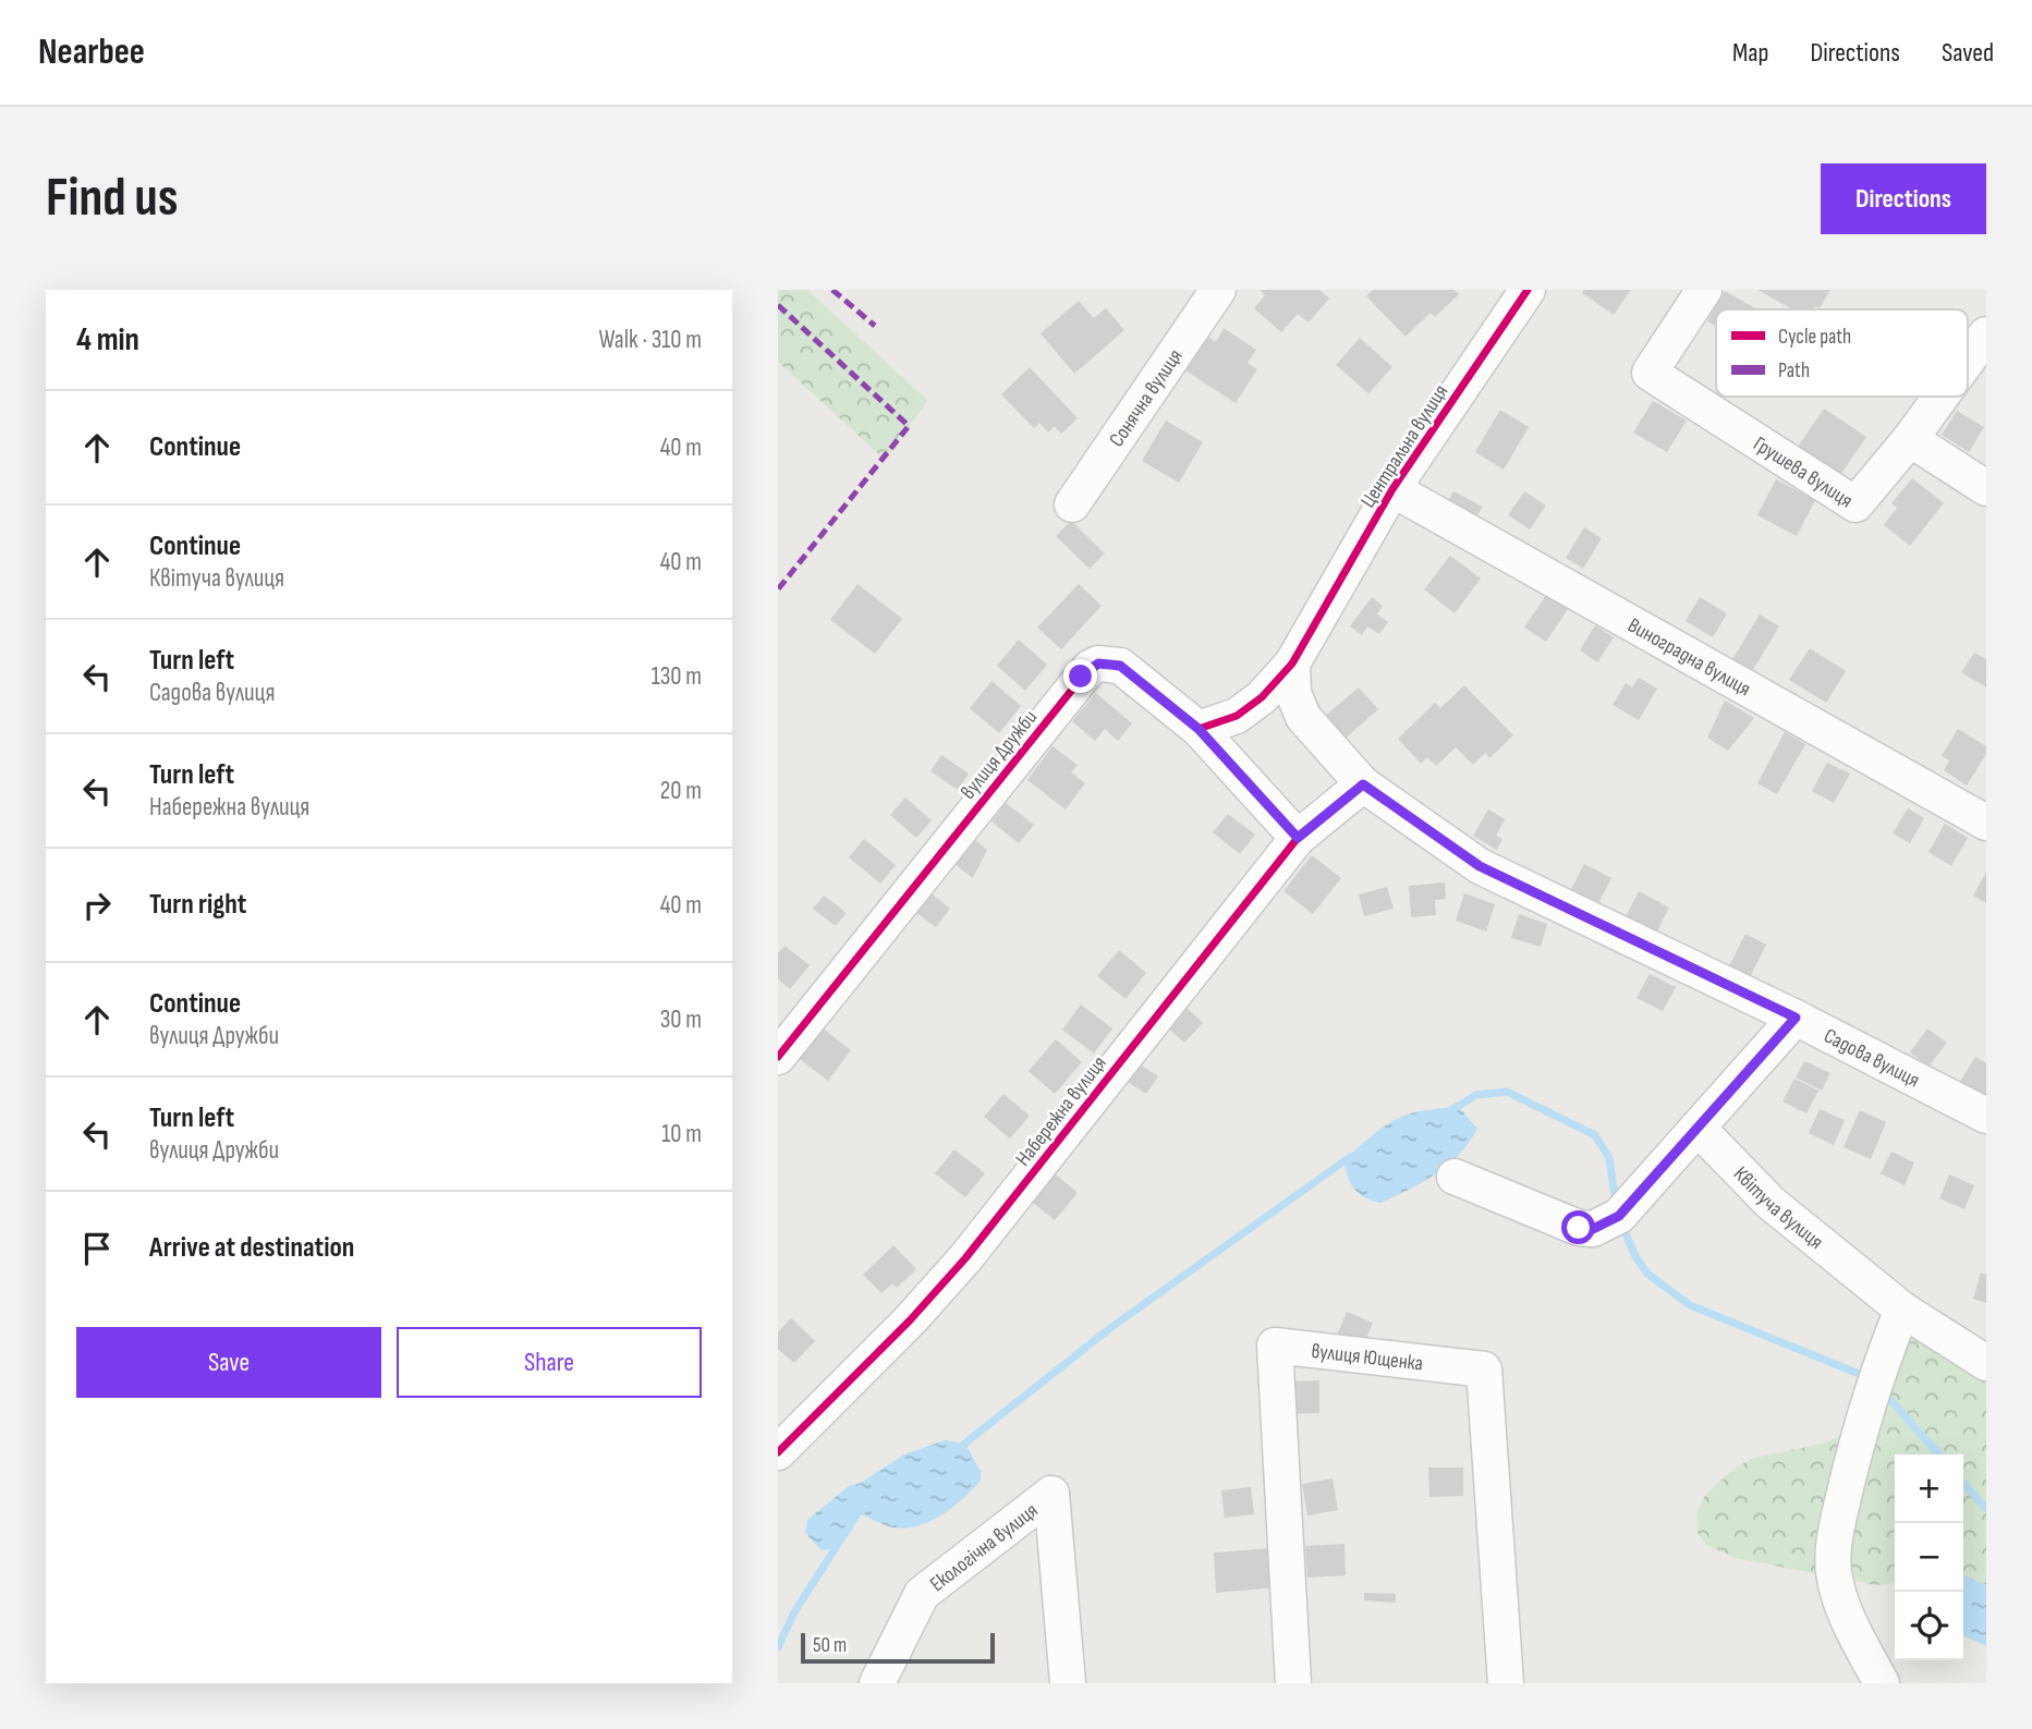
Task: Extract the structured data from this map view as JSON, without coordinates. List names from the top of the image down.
{
  "streets": {
    "street": [
      "Сонячна вулиця",
      "Центральна вулиця",
      "Грушева вулиця",
      "Виноградна вулиця",
      "вулиця Дружби",
      "Садова вулиця",
      "Набережна вулиця",
      "Квітуча вулиця",
      "вулиця Ющенка",
      "Екологічна вулиця"
    ]
  },
  "crossings": [
    ["Центральна вулиця", "Виноградна вулиця"],
    ["Центральна вулиця", "Садова вулиця"],
    ["вулиця Дружби", "Набережна вулиця"],
    ["Садова вулиця", "Набережна вулиця"]
  ],
  "legend": ["Cycle path", "Path"],
  "scale_bar": "50 m",
  "page": {
    "header": "Nearbee",
    "nav": ["Map", "Directions", "Saved"],
    "buttons": [
      "Directions",
      ["Save", "Share"]
    ],
    "title": "Find us",
    "heading": ["4 min", "Walk · 310 m"],
    "list": [
      ["Continue", "40 m"],
      ["Continue", "Квітуча вулиця", "40 m"],
      ["Turn left", "Садова вулиця", "130 m"],
      ["Turn left", "Набережна вулиця", "20 m"],
      ["Turn right", "40 m"],
      ["Continue", "вулиця Дружби", "30 m"],
      ["Turn left", "вулиця Дружби", "10 m"],
      "Arrive at destination"
    ],
    "map_buttons": ["+", "−"],
    "scale": "50 m"
  }
}
